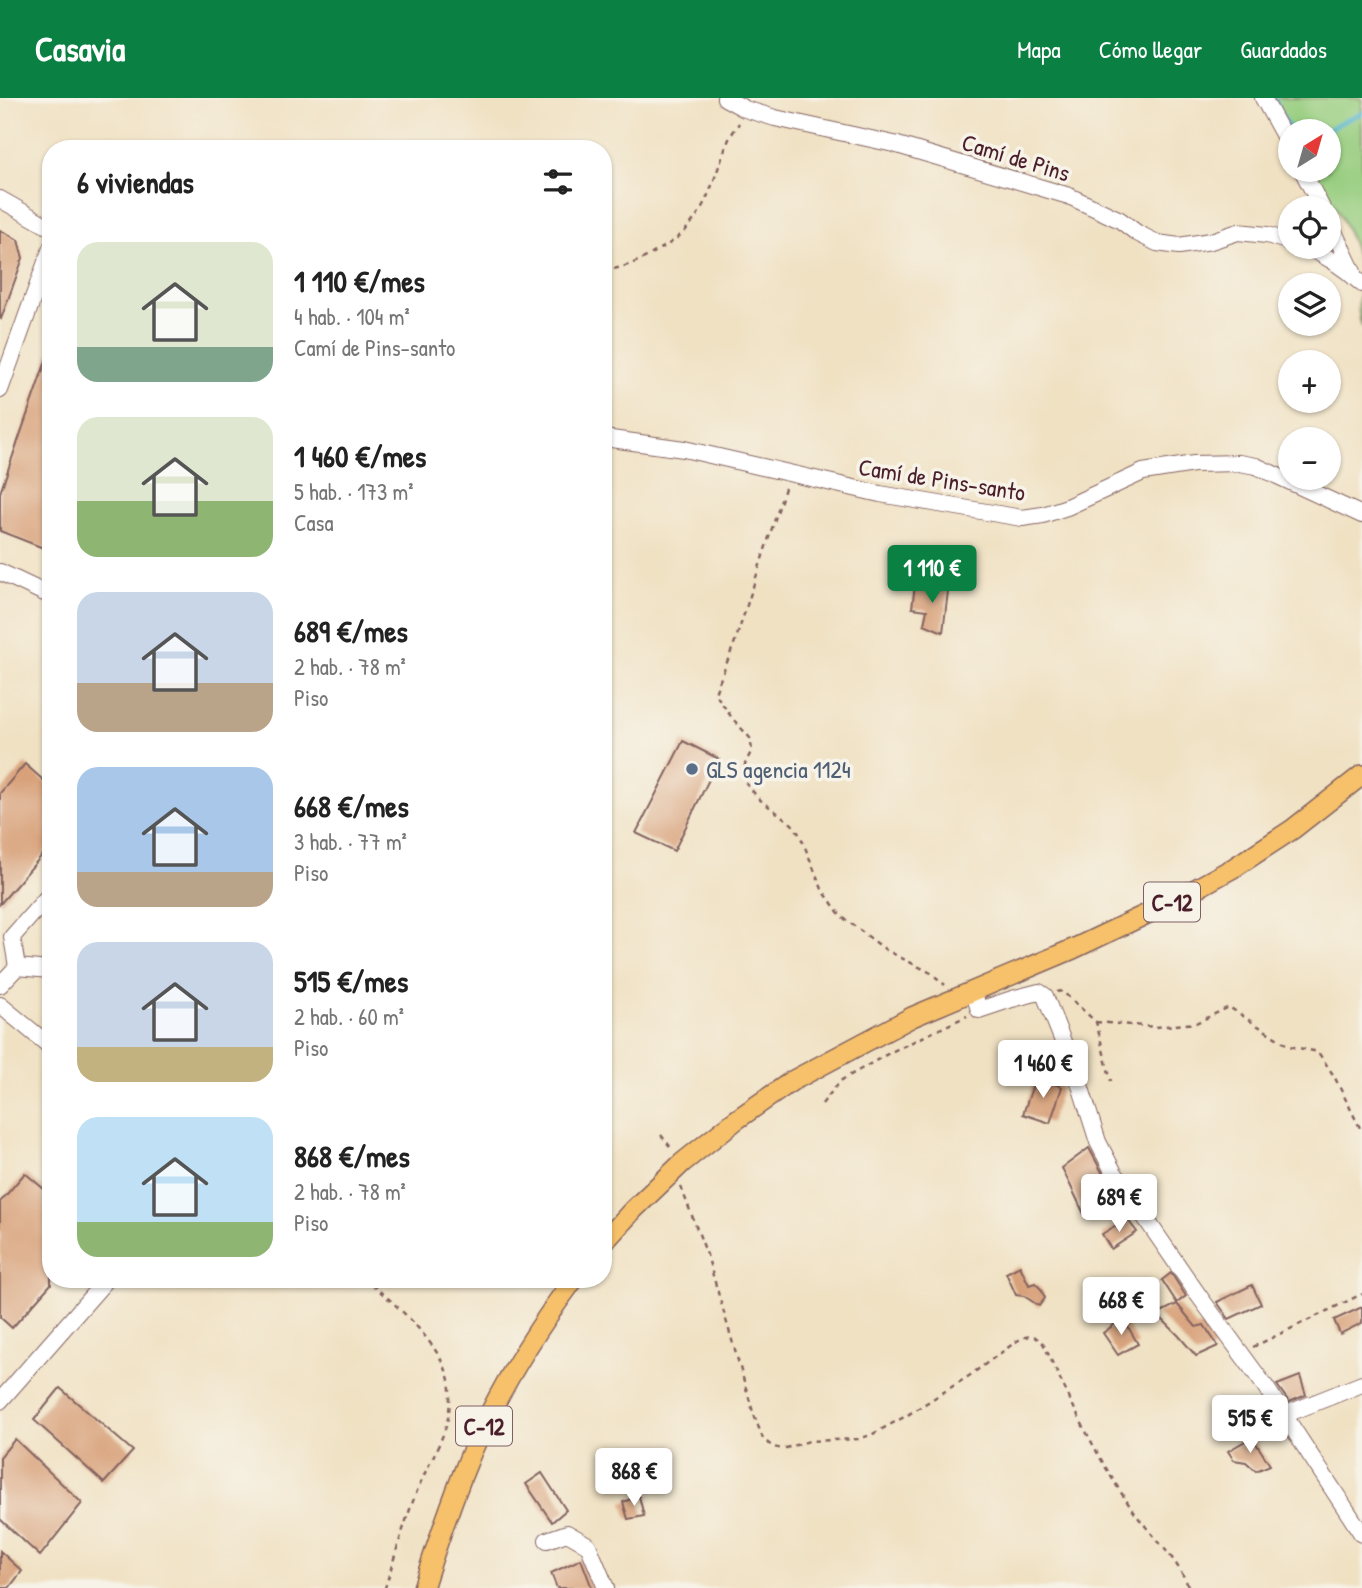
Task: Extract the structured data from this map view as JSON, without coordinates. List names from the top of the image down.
{
  "streets": {
    "main road": ["C-12"],
    "street": ["Camí de Pins", "Camí de Pins-santo"]
  },
  "places": ["GLS agencia 1124"],
  "north": "top right",
  "page": {
    "header": "Casavia",
    "nav": ["Mapa", "Cómo llegar", "Guardados"],
    "map_buttons": ["+", "−"],
    "heading": "6 viviendas",
    "list": [
      {
        "name": "1 110 €/mes",
        "note": "4 hab. · 104 m² · Camí de Pins-santo"
      },
      {
        "name": "1 460 €/mes",
        "note": "5 hab. · 173 m² · Casa"
      },
      {
        "name": "689 €/mes",
        "note": "2 hab. · 78 m² · Piso"
      },
      {
        "name": "668 €/mes",
        "note": "3 hab. · 77 m² · Piso"
      },
      {
        "name": "515 €/mes",
        "note": "2 hab. · 60 m² · Piso"
      },
      {
        "name": "868 €/mes",
        "note": "2 hab. · 78 m² · Piso"
      }
    ],
    "price": [
      "1 110 €",
      "1 460 €",
      "689 €",
      "668 €",
      "515 €",
      "868 €"
    ]
  }
}
